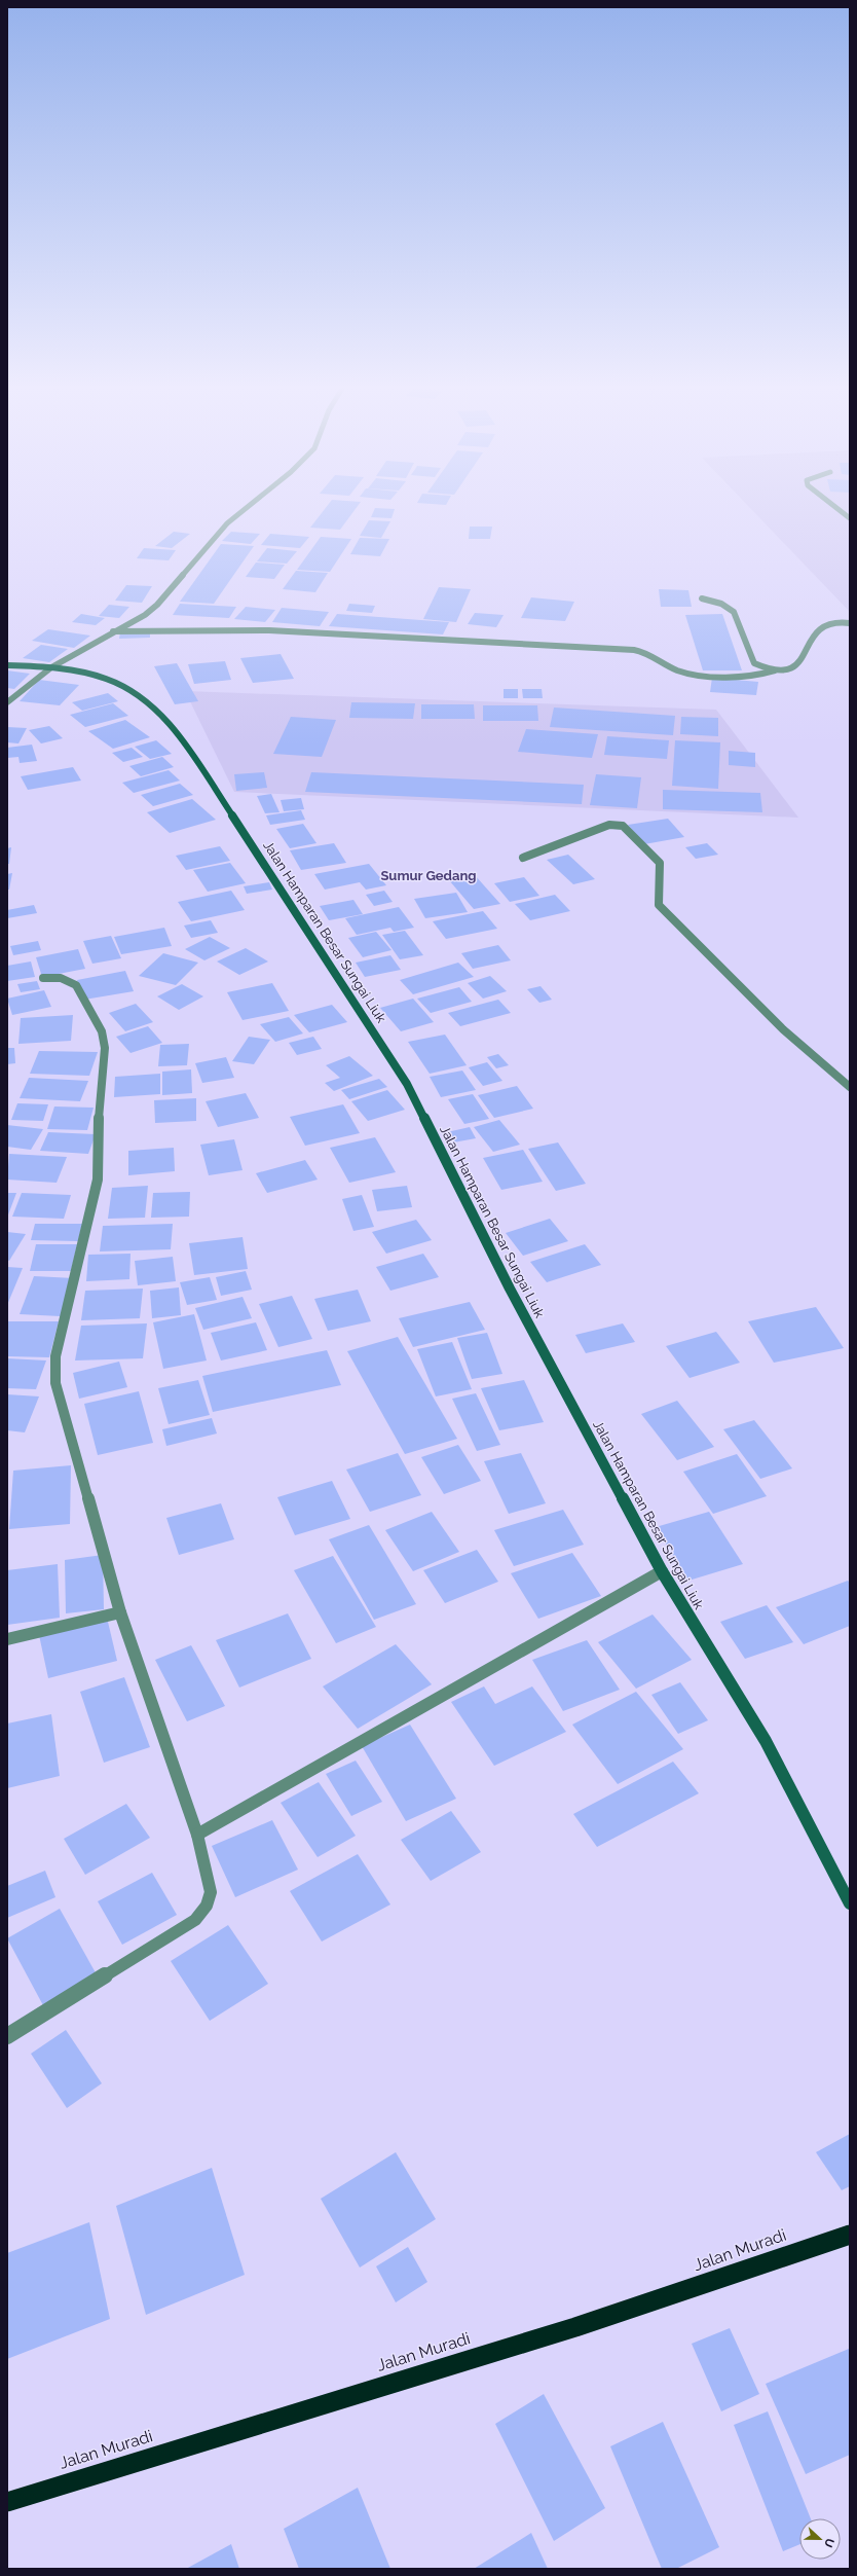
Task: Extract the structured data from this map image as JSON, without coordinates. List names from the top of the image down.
{
  "streets": {
    "highway": ["Jalan Muradi"],
    "street": ["Jalan Hamparan Besar Sungai Liuk"]
  },
  "districts": ["Sumur Gedang"],
  "north": "right"
}
